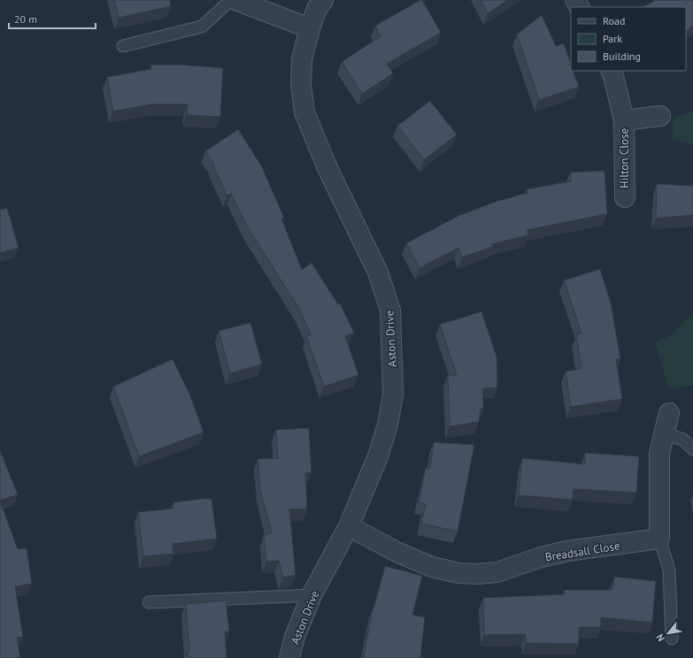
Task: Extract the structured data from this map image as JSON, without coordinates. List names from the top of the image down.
{
  "streets": {
    "street": ["Hilton Close", "Aston Drive", "Breadsall Close"]
  },
  "crossings": [
    ["Aston Drive", "Breadsall Close"]
  ],
  "legend": ["Road", "Park", "Building"],
  "scale_bar": "20 m",
  "north": "bottom left"
}
